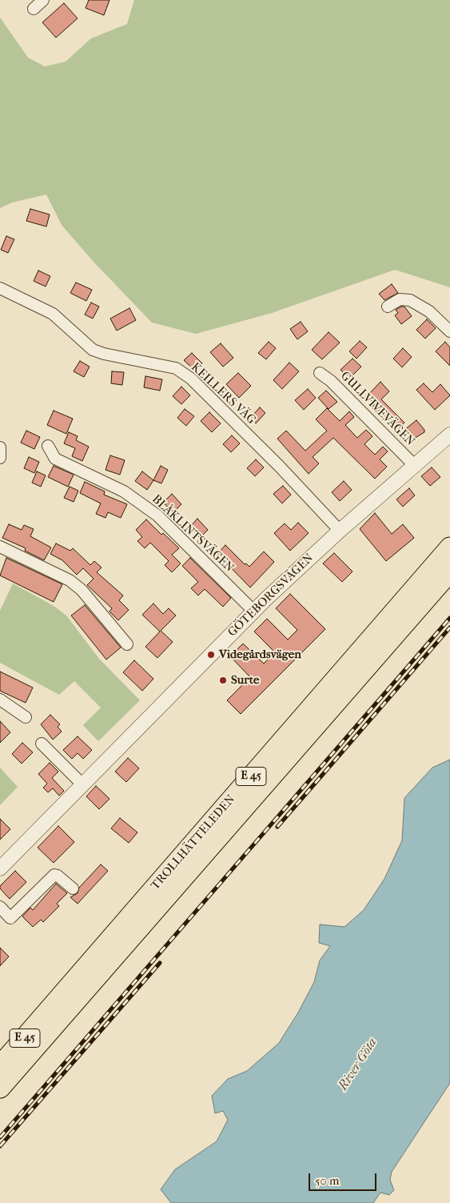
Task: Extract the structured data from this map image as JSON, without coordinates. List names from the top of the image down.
{
  "streets": {
    "highway": ["E 45", "TROLLHÄTTELEDEN"],
    "street": [
      "KEILLERS VÄG",
      "GULLVIVEVÄGEN",
      "BLÅKLINTSVÄGEN",
      "GÖTEBORGSVÄGEN"
    ]
  },
  "crossings": [
    ["KEILLERS VÄG", "GÖTEBORGSVÄGEN"],
    ["GULLVIVEVÄGEN", "GÖTEBORGSVÄGEN"],
    ["BLÅKLINTSVÄGEN", "GÖTEBORGSVÄGEN"]
  ],
  "water": ["River Göta"],
  "places": ["Videgårdsvägen", "Surte"],
  "scale_bar": "50 m"
}
